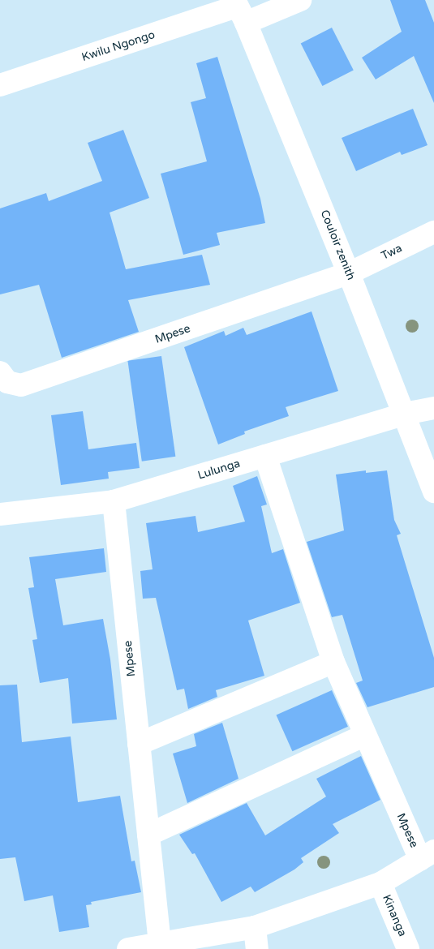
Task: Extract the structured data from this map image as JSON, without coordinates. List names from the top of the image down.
{
  "streets": {
    "street": [
      "Kwilu Ngongo",
      "Couloir zenith",
      "Twa",
      "Mpese",
      "Lulunga",
      "Kinanga"
    ]
  },
  "crossings": [
    ["Kwilu Ngongo", "Couloir zenith"],
    ["Couloir zenith", "Twa"],
    ["Couloir zenith", "Mpese"],
    ["Couloir zenith", "Lulunga"],
    ["Twa", "Mpese"],
    ["Mpese", "Lulunga"]
  ]
}
